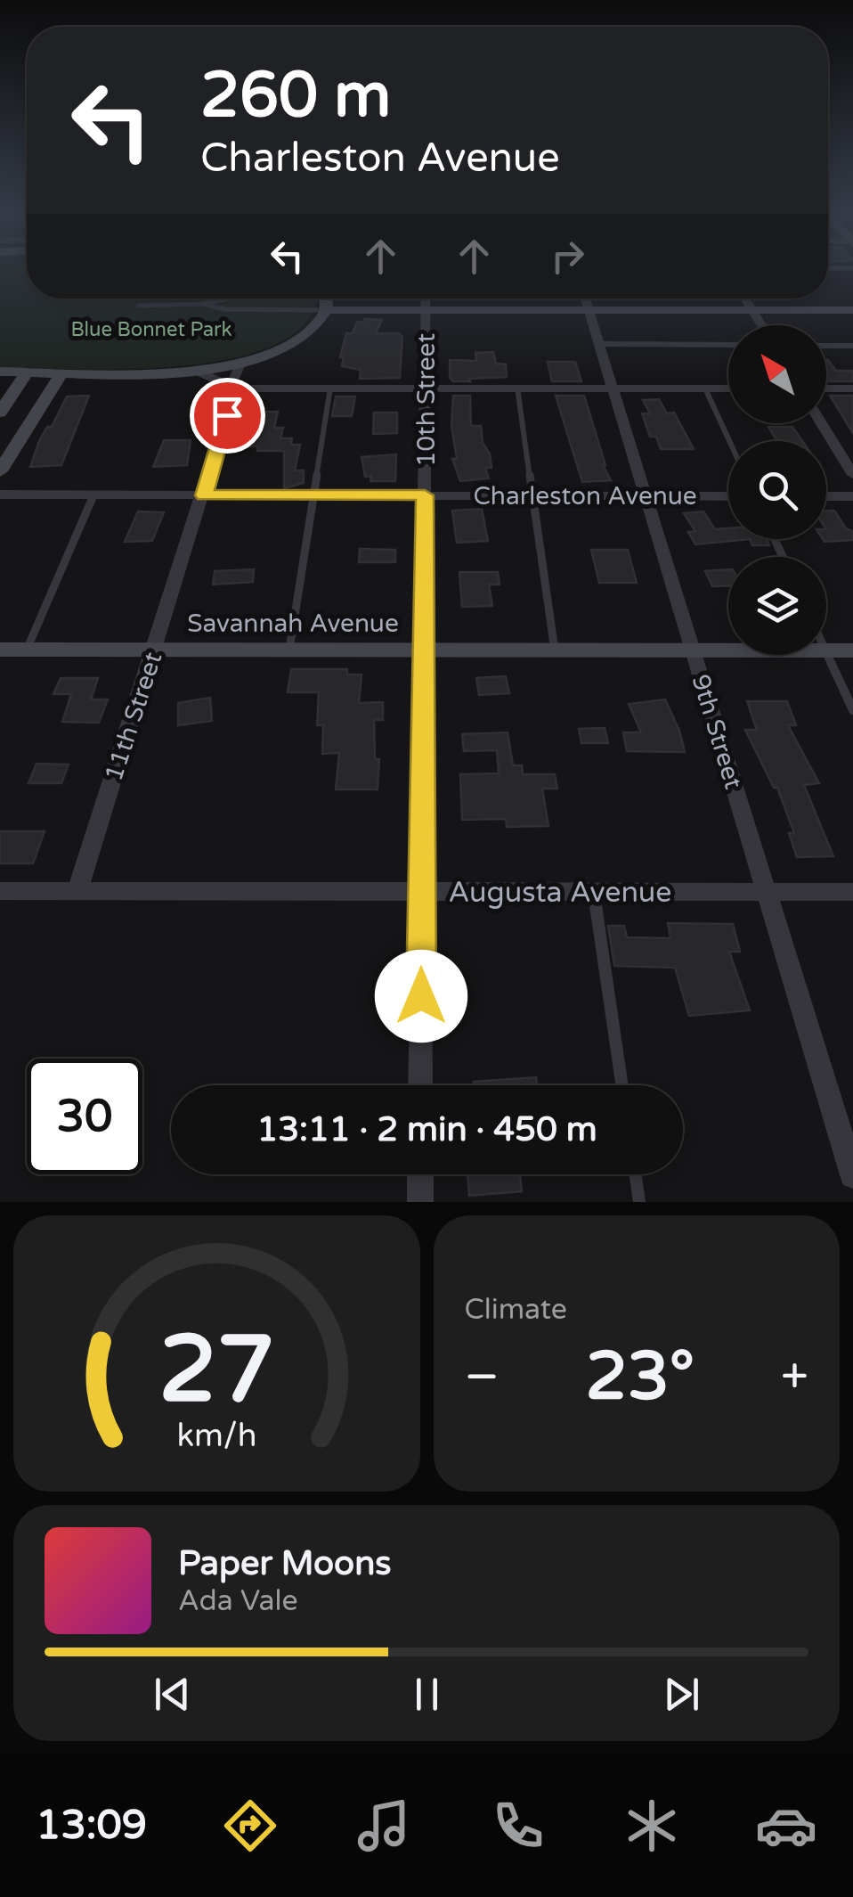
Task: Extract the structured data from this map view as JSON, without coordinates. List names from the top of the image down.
{
  "streets": {
    "main road": ["Savannah Avenue"],
    "street": [
      "10th Street",
      "Charleston Avenue",
      "11th Street",
      "9th Street",
      "Augusta Avenue"
    ]
  },
  "crossings": [
    ["10th Street", "Charleston Avenue"],
    ["10th Street", "Savannah Avenue"],
    ["10th Street", "Augusta Avenue"],
    ["Charleston Avenue", "11th Street"],
    ["Charleston Avenue", "9th Street"],
    ["Savannah Avenue", "11th Street"],
    ["Savannah Avenue", "9th Street"],
    ["11th Street", "Augusta Avenue"],
    ["9th Street", "Augusta Avenue"]
  ],
  "parks": ["Blue Bonnet Park"],
  "north": "top left",
  "page": {
    "turn": ["260 m", "Charleston Avenue"],
    "limit": "30",
    "trip": "13:11 · 2 min · 450 m",
    "tile": "Climate",
    "heat": ["−", "23°", "+"],
    "song": ["Paper Moons", "Ada Vale"],
    "tabs": "13:09",
    "gauge": ["27", "km/h"]
  }
}
